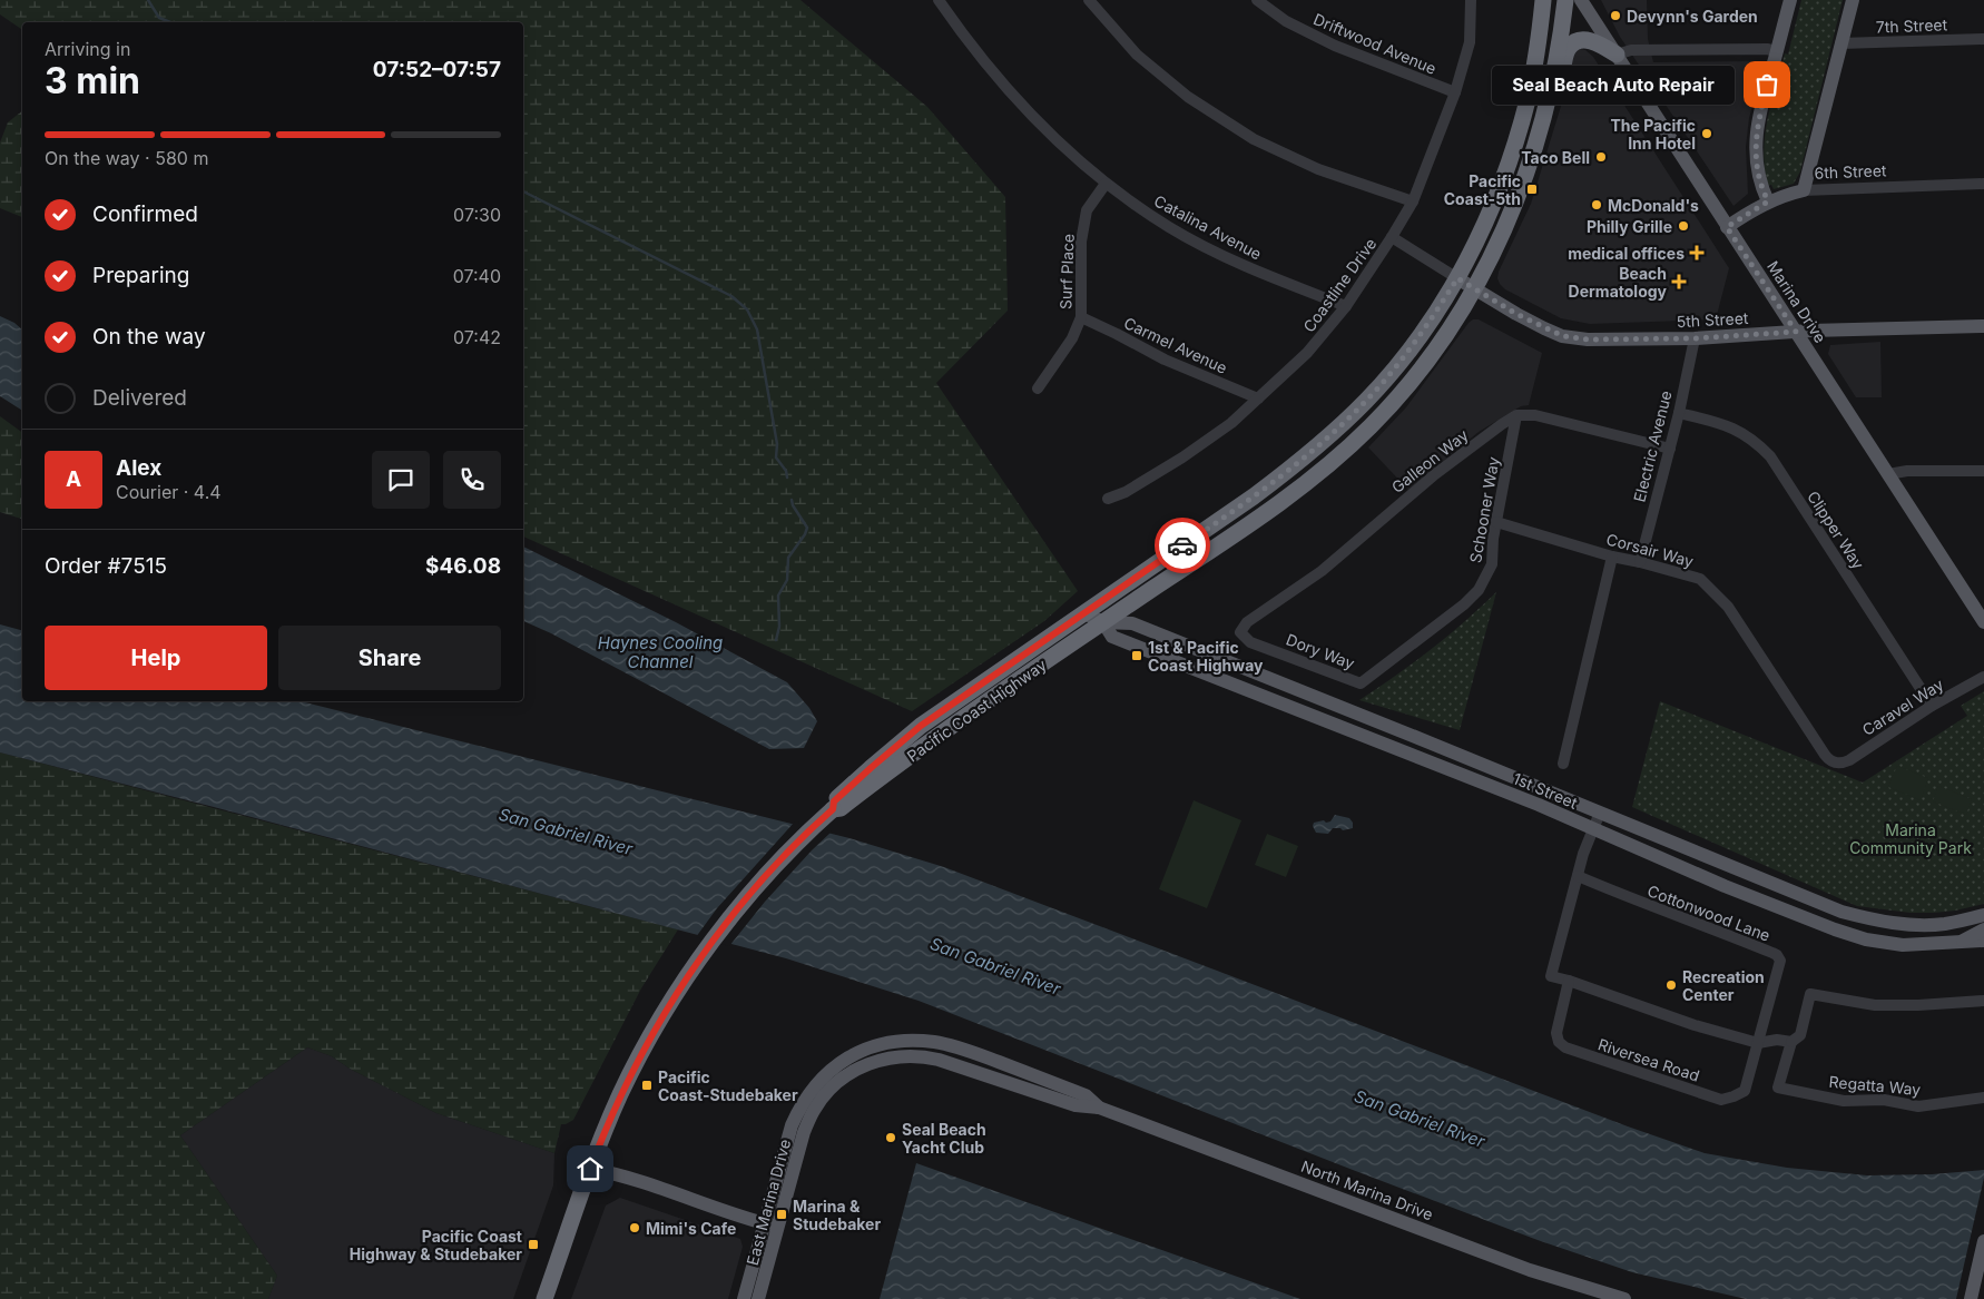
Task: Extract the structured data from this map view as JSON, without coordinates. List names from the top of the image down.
{
  "streets": {
    "highway": ["Pacific Coast Highway"],
    "main road": [
      "6th Street",
      "Marina Drive",
      "5th Street",
      "1st Street",
      "North Marina Drive",
      "East Marina Drive"
    ],
    "street": [
      "7th Street",
      "Driftwood Avenue",
      "Catalina Avenue",
      "Surf Place",
      "Coastline Drive",
      "Carmel Avenue",
      "Electric Avenue",
      "Galleon Way",
      "Schooner Way",
      "Clipper Way",
      "Corsair Way",
      "Dory Way",
      "Caravel Way",
      "Cottonwood Lane",
      "Riversea Road",
      "Regatta Way"
    ]
  },
  "crossings": [
    ["Driftwood Avenue", "Coastline Drive"],
    ["6th Street", "Marina Drive"],
    ["Catalina Avenue", "Surf Place"],
    ["Catalina Avenue", "Coastline Drive"],
    ["Surf Place", "Carmel Avenue"],
    ["Coastline Drive", "Carmel Avenue"],
    ["Marina Drive", "5th Street"],
    ["5th Street", "Electric Avenue"],
    ["5th Street", "Pacific Coast Highway"],
    ["Electric Avenue", "Clipper Way"],
    ["Electric Avenue", "Corsair Way"],
    ["Galleon Way", "Schooner Way"],
    ["Galleon Way", "Dory Way"],
    ["Schooner Way", "Corsair Way"],
    ["Schooner Way", "Dory Way"],
    ["Clipper Way", "Caravel Way"],
    ["Corsair Way", "Caravel Way"],
    ["Pacific Coast Highway", "1st Street"],
    ["Cottonwood Lane", "Riversea Road"],
    ["North Marina Drive", "East Marina Drive"]
  ],
  "water": ["Haynes Cooling Channel", "San Gabriel River"],
  "parks": ["Marina Community Park"],
  "places": {
    "other": [
      "Devynn's Garden",
      "Seal Beach Auto Repair",
      "The Pacific Inn Hotel",
      "Taco Bell",
      "McDonald's",
      "Philly Grille",
      "Recreation Center",
      "Seal Beach Yacht Club",
      "Mimi's Cafe"
    ],
    "transit": [
      "Pacific Coast-5th",
      "1st & Pacific Coast Highway",
      "Pacific Coast-Studebaker",
      "Marina & Studebaker",
      "Pacific Coast Highway & Studebaker"
    ],
    "health": ["medical offices", "Beach Dermatology"]
  },
  "page": {
    "heading": ["3 min", "Arriving in", "07:52–07:57"],
    "panel": [
      "Alex",
      "Courier · 4.4",
      "Order #7515",
      "$46.08"
    ],
    "bubble": "Seal Beach Auto Repair",
    "bar": "On the way · 580 m",
    "list": [
      ["Confirmed", "07:30"],
      ["Preparing", "07:40"],
      ["On the way", "07:42"],
      "Delivered"
    ],
    "round": "A",
    "buttons": ["Help", "Share"]
  }
}
